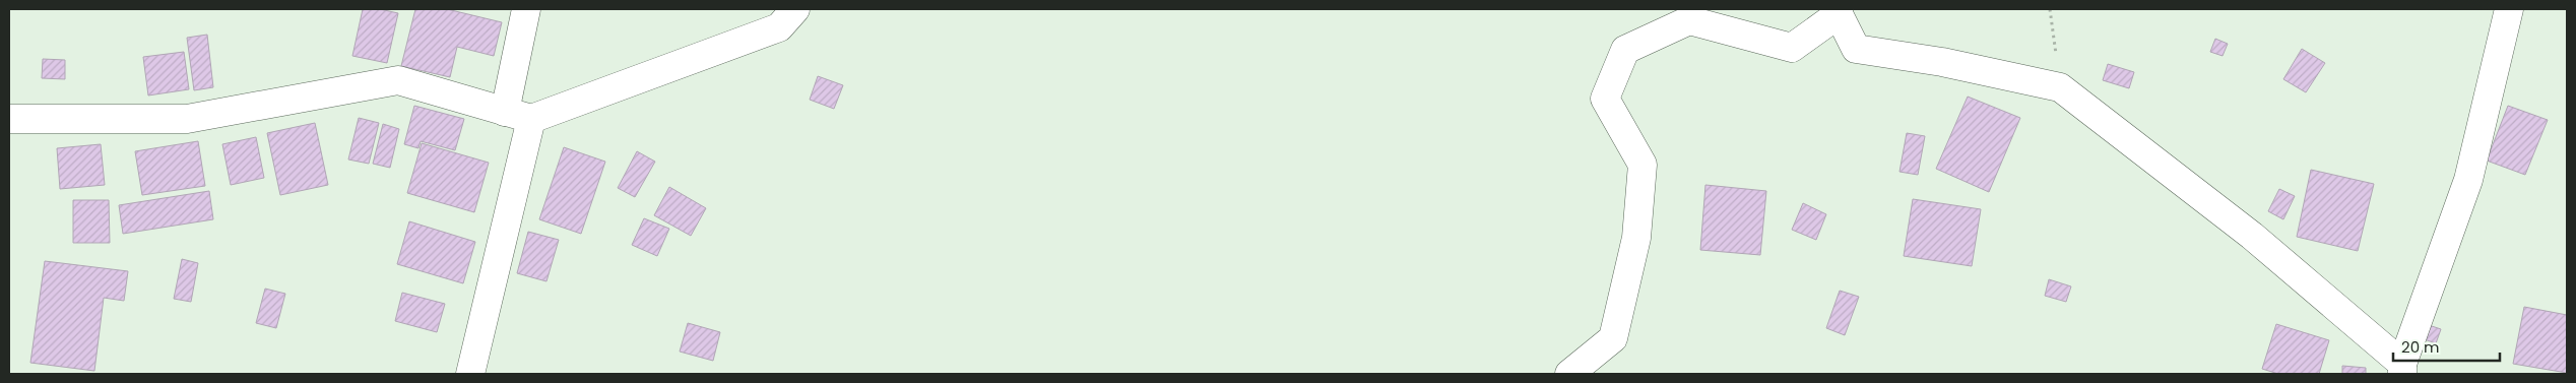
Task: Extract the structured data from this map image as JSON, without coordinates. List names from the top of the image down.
{
  "scale_bar": "20 m"
}
